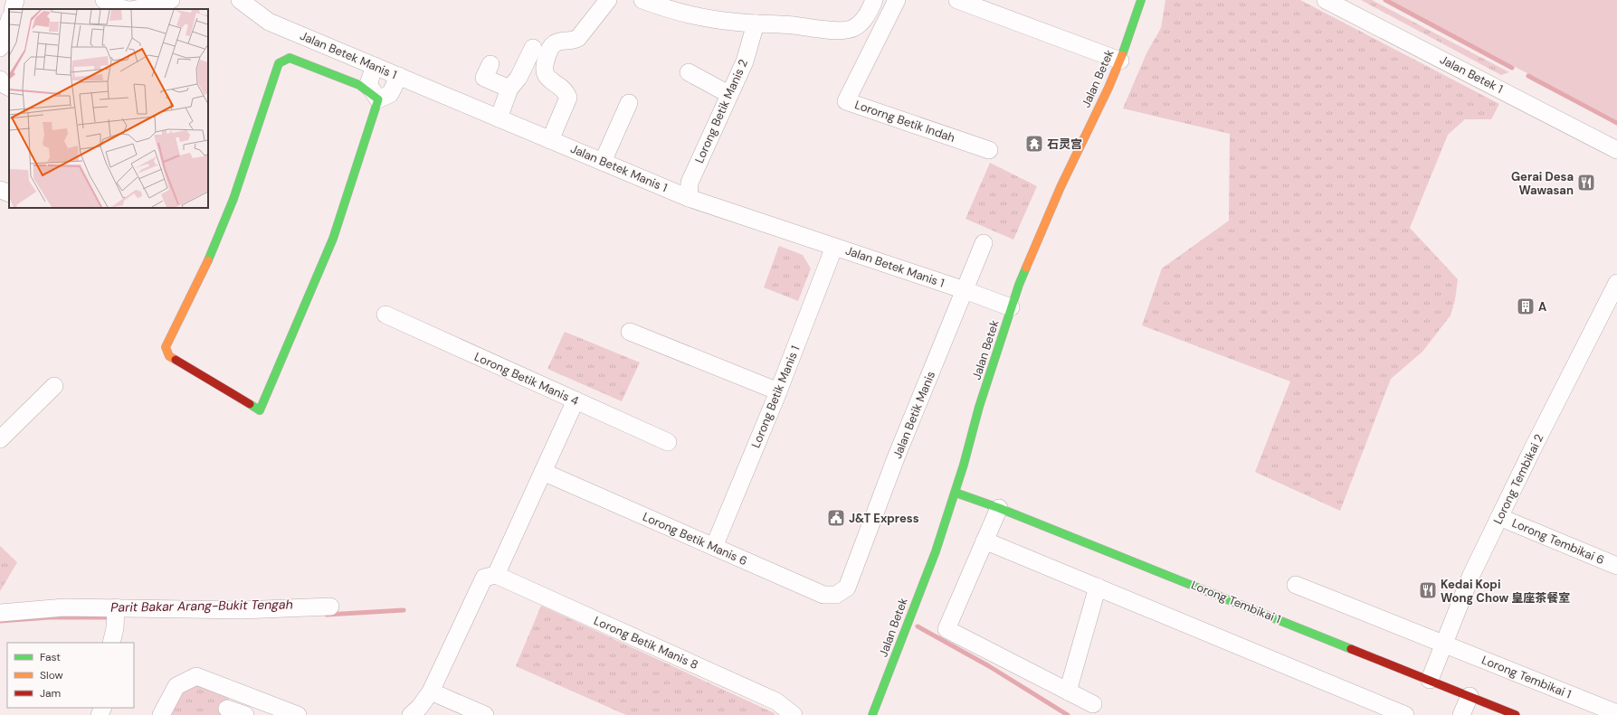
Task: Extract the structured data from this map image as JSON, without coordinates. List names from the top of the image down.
{
  "streets": {
    "street": [
      "Jalan Betek Manis 1",
      "Jalan Betek 1",
      "Jalan Betek",
      "Lorong Betik Manis 2",
      "Lororng Betik Indah",
      "Lorong Betik Manis 4",
      "Lorong Betik Manis 1",
      "Jalan Betik Manis",
      "Lorong Tembikai 2",
      "Lorong Betik Manis 6",
      "Lorong Tembikai 6",
      "Lorong Tembikai 1",
      "Lorong Betik Manis 8"
    ]
  },
  "crossings": [
    ["Jalan Betek Manis 1", "Jalan Betek"],
    ["Jalan Betek Manis 1", "Lorong Betik Manis 2"],
    ["Jalan Betek Manis 1", "Lorong Betik Manis 1"],
    ["Jalan Betek Manis 1", "Jalan Betik Manis"],
    ["Jalan Betek", "Lorong Tembikai 1"],
    ["Lorong Betik Manis 1", "Lorong Betik Manis 6"],
    ["Jalan Betik Manis", "Lorong Betik Manis 6"],
    ["Lorong Tembikai 2", "Lorong Tembikai 6"],
    ["Lorong Tembikai 2", "Lorong Tembikai 1"]
  ],
  "water": ["Parit Bakar Arang-Bukit Tengah"],
  "places": {
    "temple": ["石灵宫"],
    "restaurant": ["Gerai Desa Wawasan", "Kedai Kopi Wong Chow 皇座茶餐室"],
    "building": ["A"],
    "public building": ["J&T Express"]
  },
  "legend": ["Fast", "Slow", "Jam"]
}
